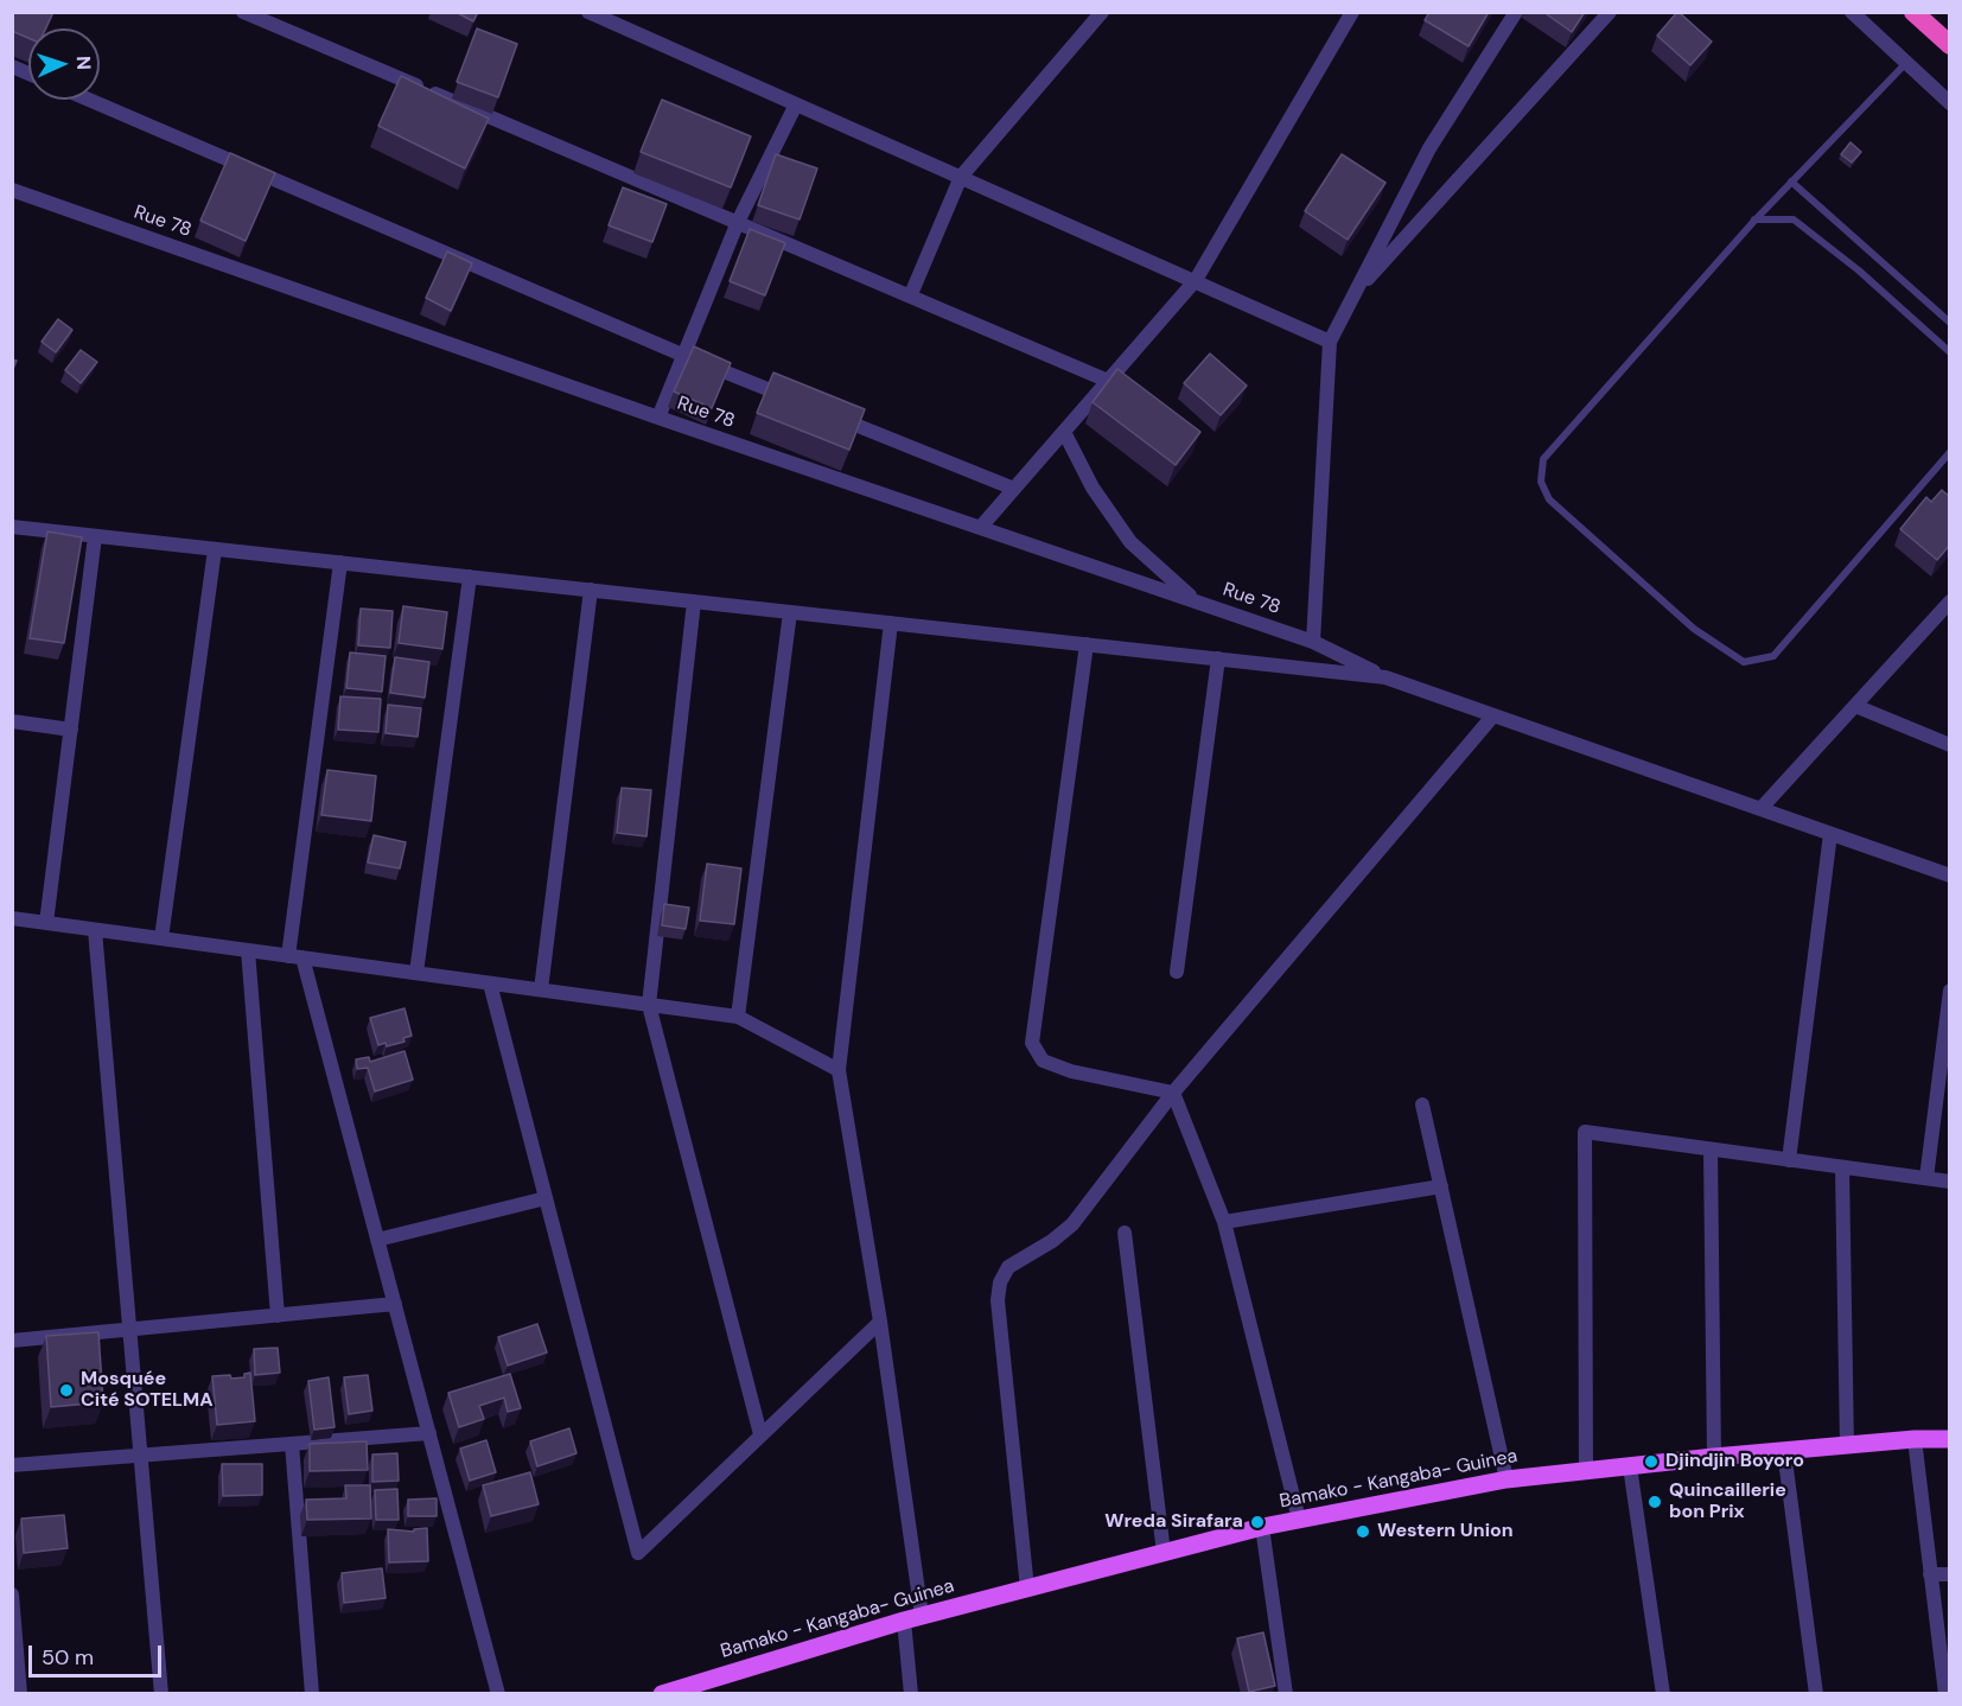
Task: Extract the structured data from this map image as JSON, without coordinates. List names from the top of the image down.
{
  "streets": {
    "main road": ["Bamako - Kangaba- Guinea"],
    "street": ["Rue 78"]
  },
  "places": [
    "Mosquée Cité SOTELMA",
    "Djindjin Boyoro",
    "Quincaillerie bon Prix",
    "Wreda Sirafara",
    "Western Union"
  ],
  "scale_bar": "50 m",
  "north": "right"
}
